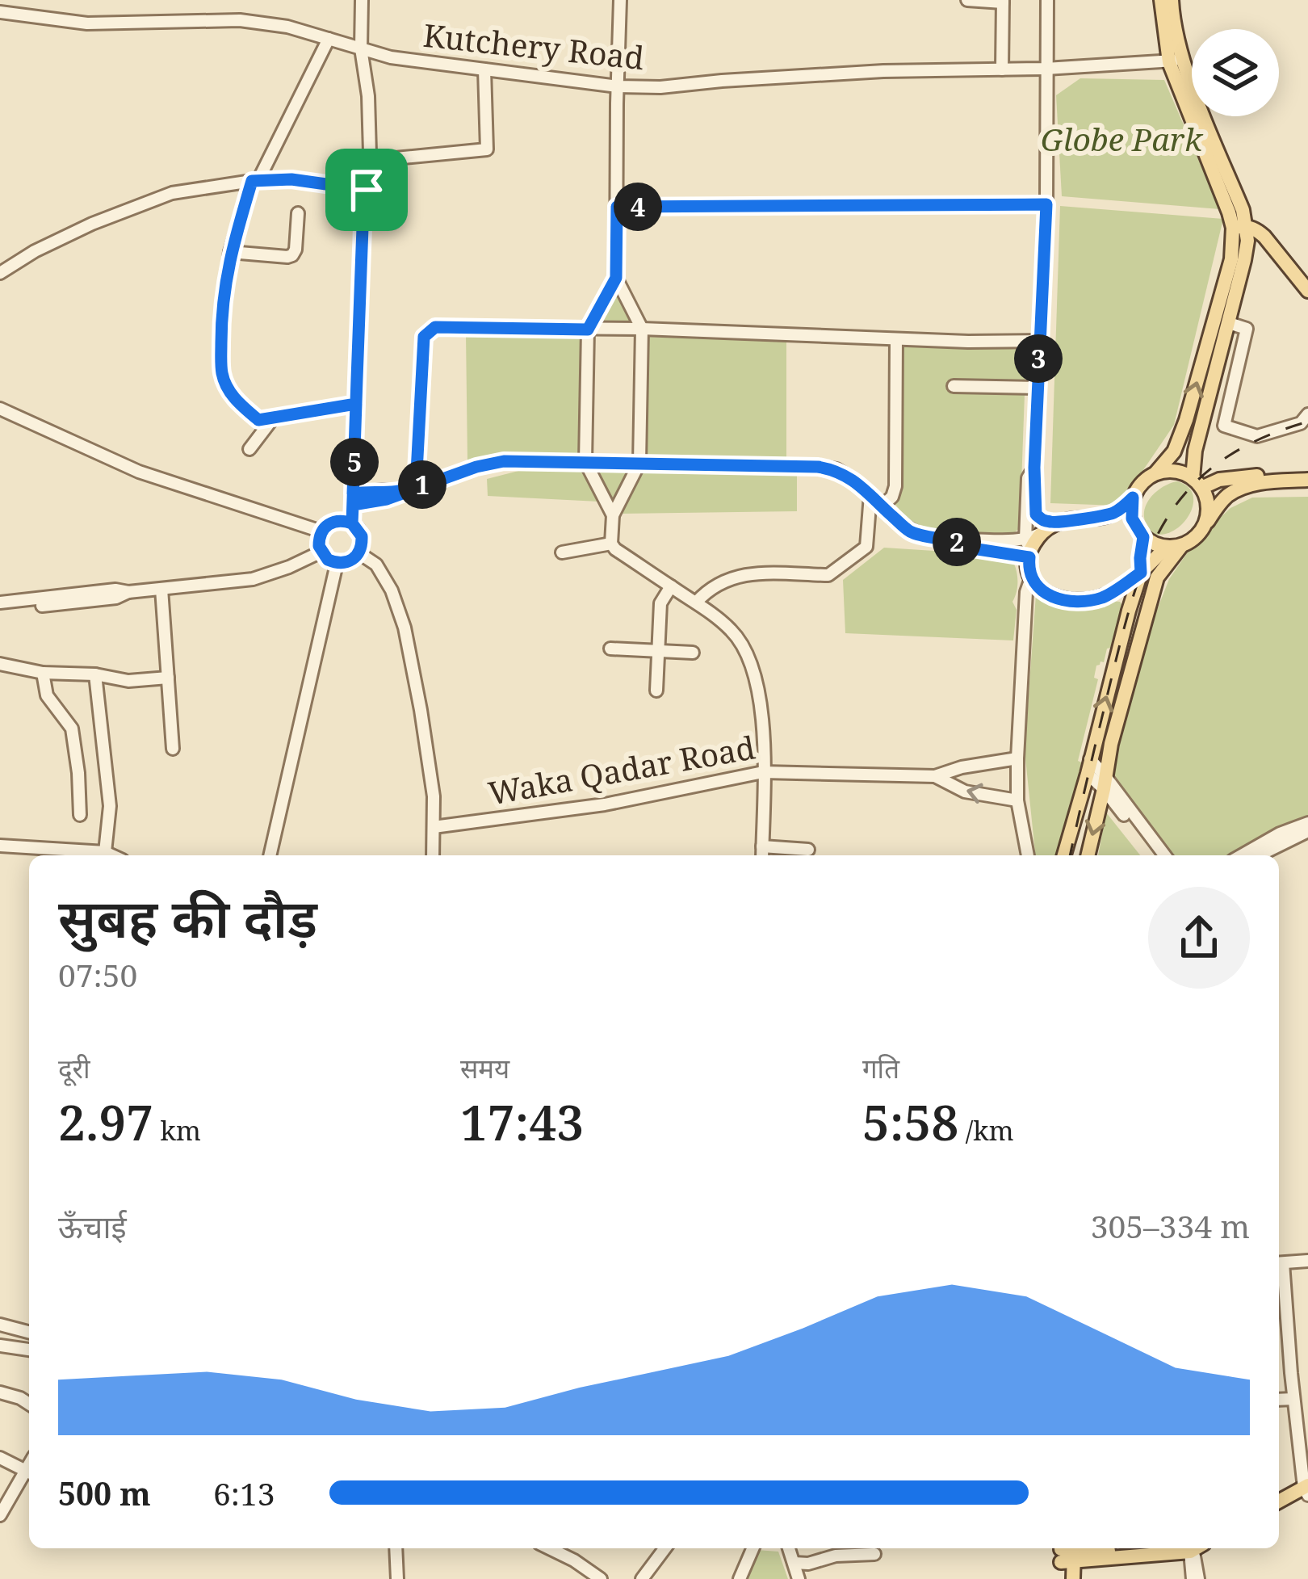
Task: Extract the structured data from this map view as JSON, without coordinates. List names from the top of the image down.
{
  "streets": {
    "street": ["Kutchery Road", "Waka Qadar Road"]
  },
  "parks": ["Globe Park"],
  "page": {
    "pins": [
      "4",
      "3",
      "5",
      "1",
      "2"
    ],
    "heading": ["सुबह की दौड़", "07:50"],
    "stats": [
      ["दूरी", "2.97 km"],
      ["समय", "17:43"],
      ["गति", "5:58 /km"]
    ],
    "chart": ["ऊँचाई", "305–334 m"],
    "list": [
      {
        "name": "500 m",
        "note": "6:13"
      }
    ]
  }
}
